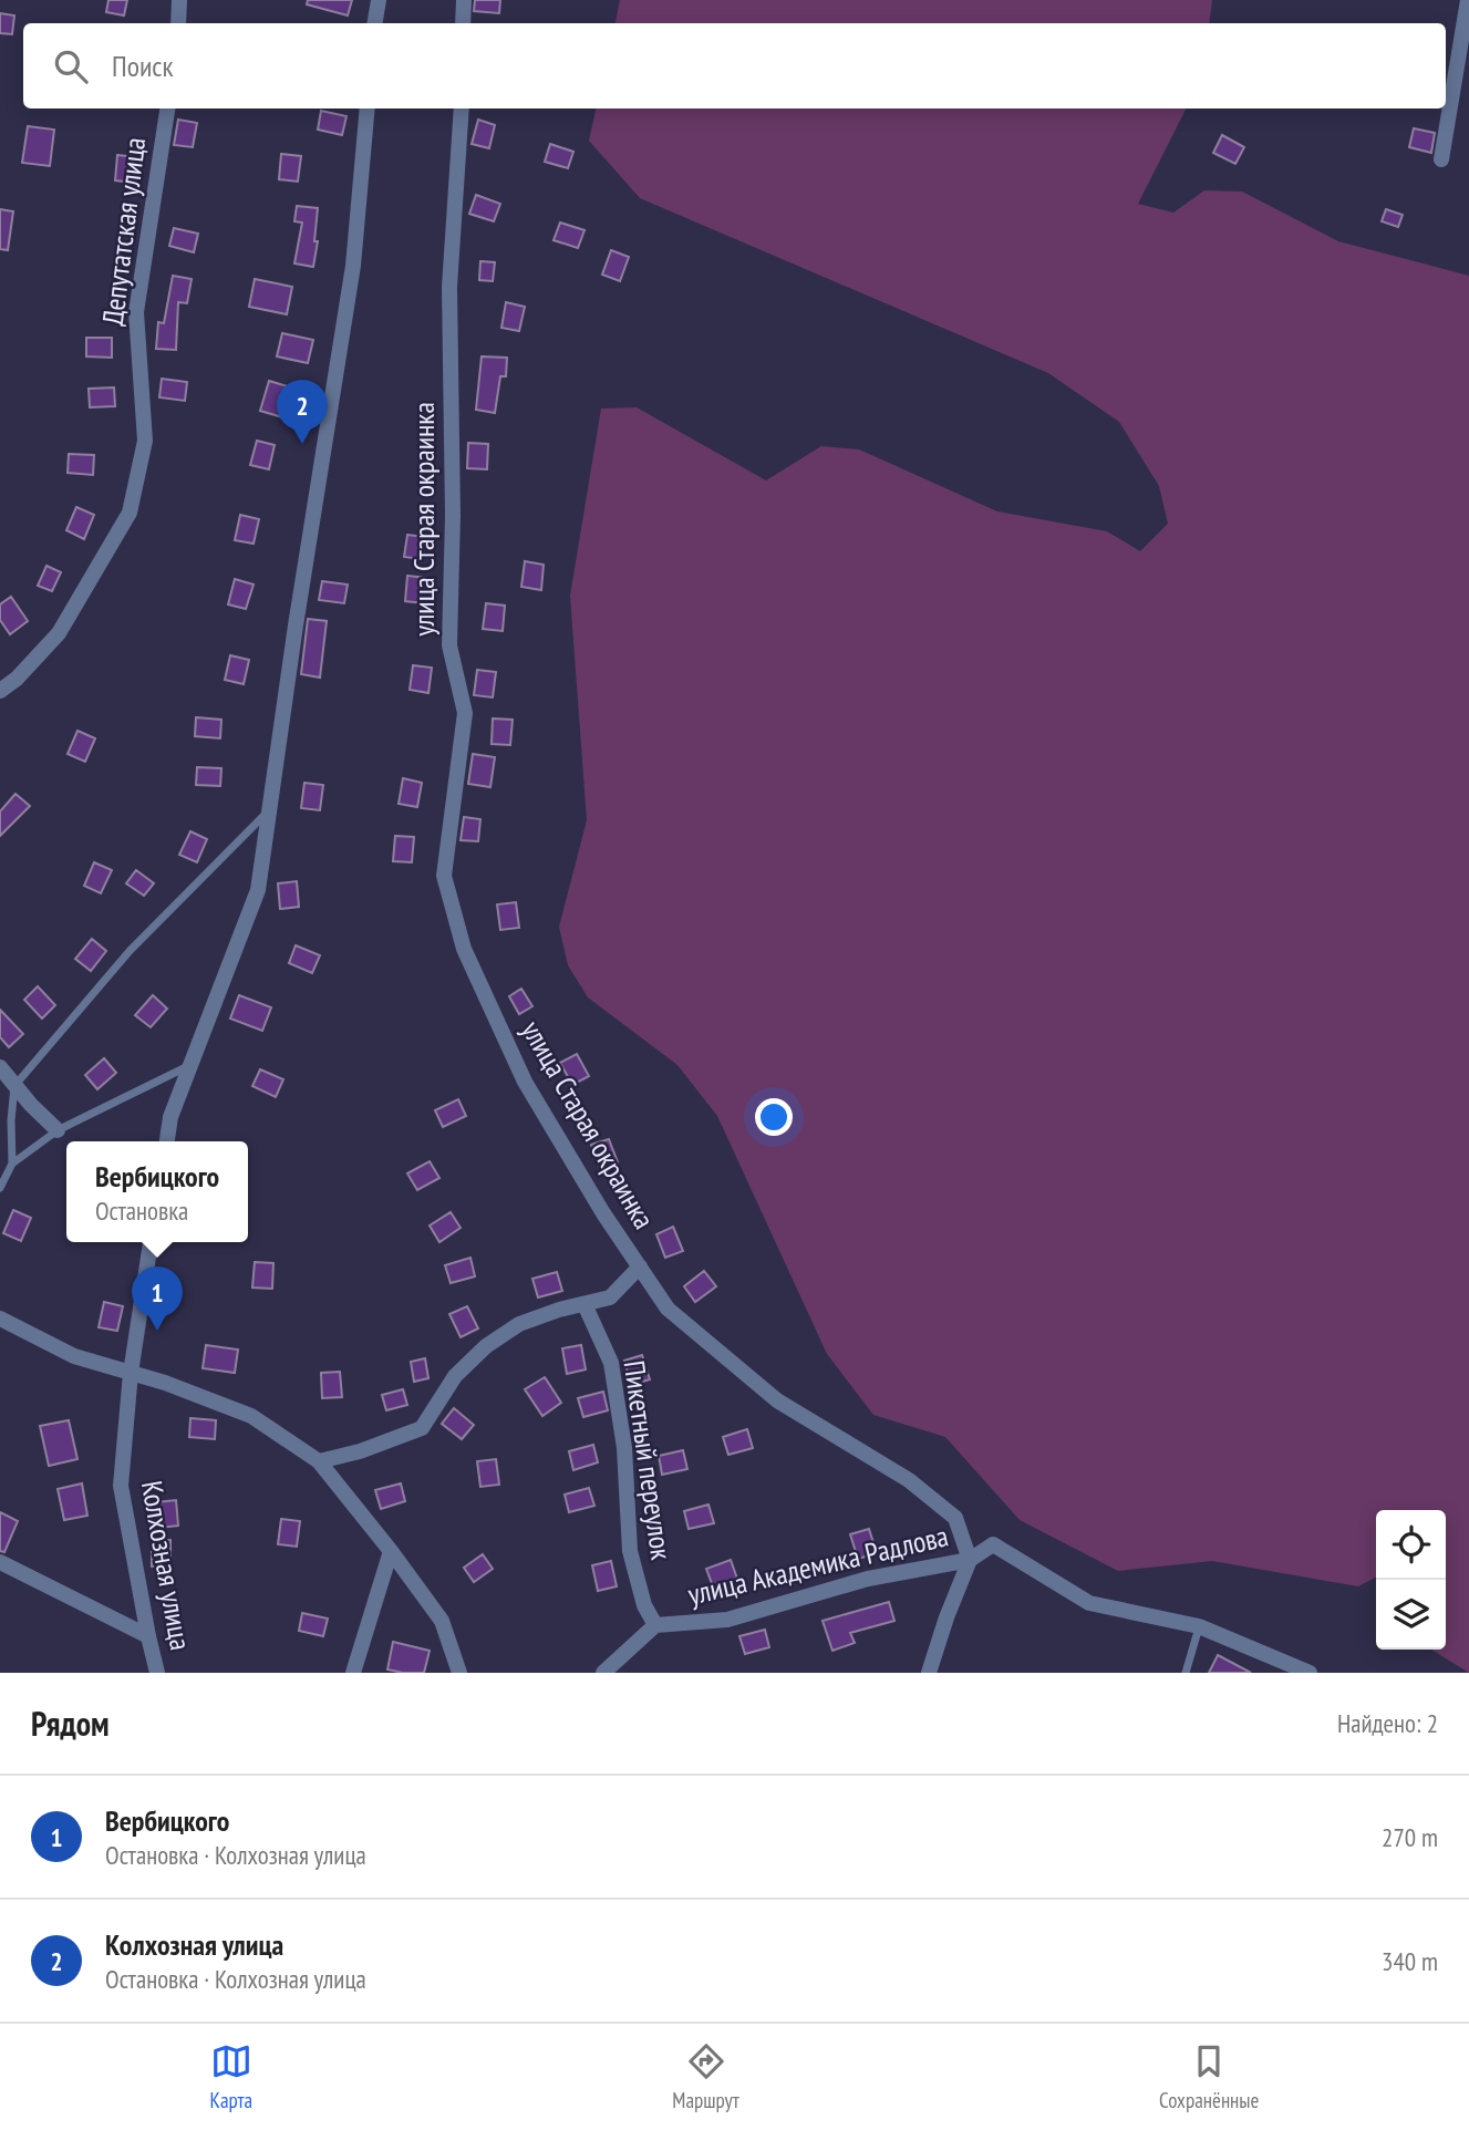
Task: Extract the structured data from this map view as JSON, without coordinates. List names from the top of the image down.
{
  "streets": {
    "street": [
      "Депутатская улица",
      "улица Старая окраинка",
      "Пикетный переулок",
      "Колхозная улица",
      "улица Академика Радлова"
    ]
  },
  "crossings": [
    ["улица Старая окраинка", "улица Академика Радлова"],
    ["Пикетный переулок", "улица Академика Радлова"]
  ],
  "page": {
    "search": "Поиск",
    "pins": ["2", "1"],
    "popup": ["Вербицкого", "Остановка"],
    "heading": ["Рядом", "Найдено: 2"],
    "list": [
      {
        "mark": "1",
        "name": "Вербицкого",
        "note": "Остановка · Колхозная улица",
        "value": "270 m"
      },
      {
        "mark": "2",
        "name": "Колхозная улица",
        "note": "Остановка · Колхозная улица",
        "value": "340 m"
      }
    ],
    "nav": ["Карта", "Маршрут", "Сохранённые"]
  }
}
